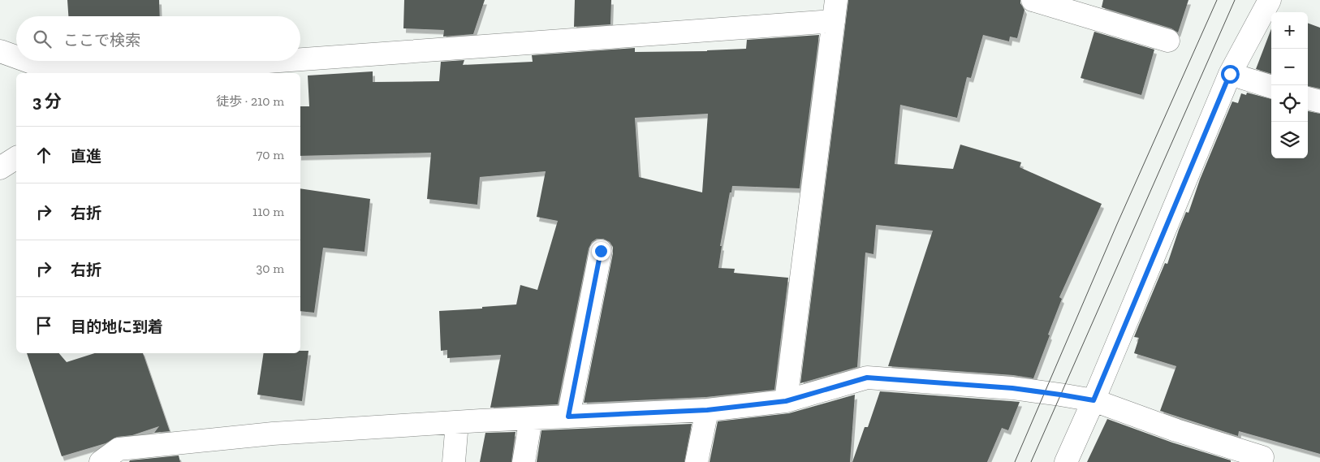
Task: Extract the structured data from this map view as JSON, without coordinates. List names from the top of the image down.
{
  "page": {
    "map_buttons": ["+", "−"],
    "search": "ここで検索",
    "heading": ["3 分", "徒歩 · 210 m"],
    "list": [
      ["直進", "70 m"],
      ["右折", "110 m"],
      ["右折", "30 m"],
      "目的地に到着"
    ]
  }
}
